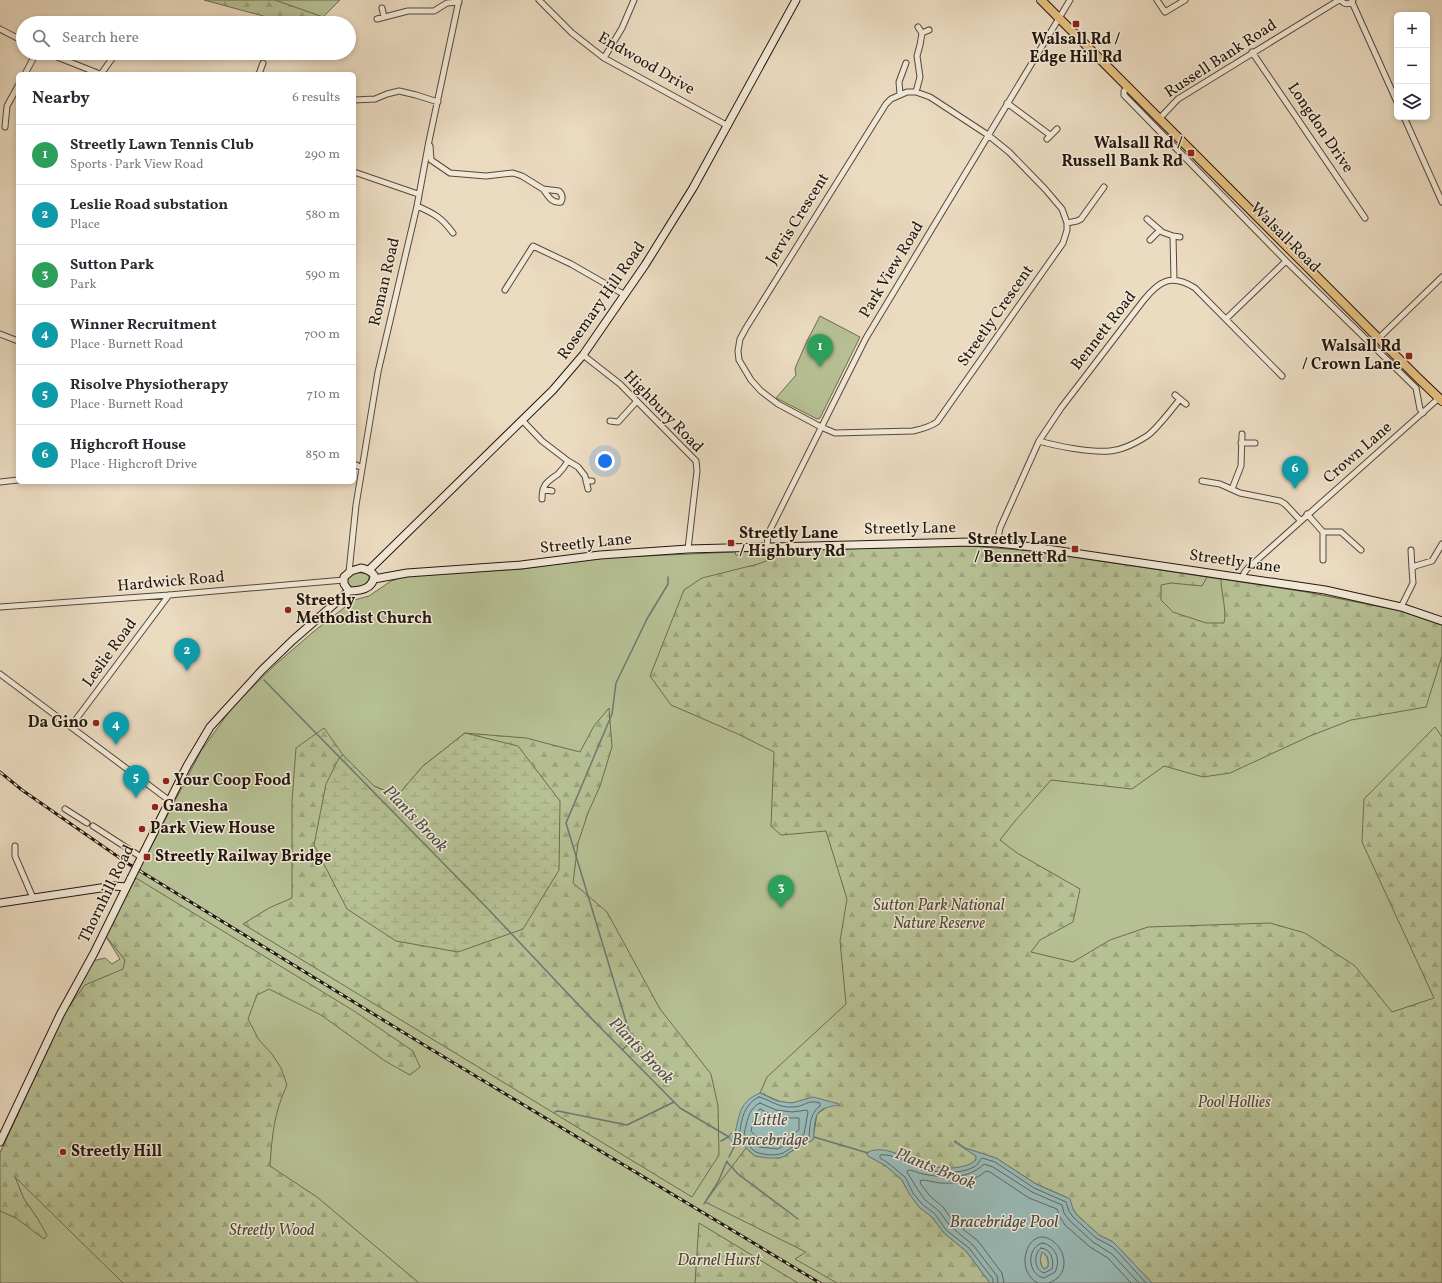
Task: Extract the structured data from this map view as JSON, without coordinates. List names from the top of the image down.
{
  "streets": {
    "main road": [
      "Walsall Road",
      "Rosemary Hill Road",
      "Streetly Lane",
      "Thornhill Road"
    ],
    "street": [
      "Russell Bank Road",
      "Endwood Drive",
      "Longdon Drive",
      "Jervis Crescent",
      "Park View Road",
      "Roman Road",
      "Streetly Crescent",
      "Bennett Road",
      "Highbury Road",
      "Crown Lane",
      "Hardwick Road",
      "Leslie Road"
    ]
  },
  "crossings": [
    ["Russell Bank Road", "Longdon Drive"],
    ["Russell Bank Road", "Walsall Road"],
    ["Endwood Drive", "Rosemary Hill Road"],
    ["Jervis Crescent", "Park View Road"],
    ["Jervis Crescent", "Streetly Crescent"],
    ["Walsall Road", "Park View Road"],
    ["Walsall Road", "Crown Lane"],
    ["Park View Road", "Streetly Crescent"],
    ["Park View Road", "Streetly Lane"],
    ["Roman Road", "Rosemary Hill Road"],
    ["Roman Road", "Streetly Lane"],
    ["Roman Road", "Hardwick Road"],
    ["Roman Road", "Thornhill Road"],
    ["Rosemary Hill Road", "Highbury Road"],
    ["Rosemary Hill Road", "Streetly Lane"],
    ["Rosemary Hill Road", "Hardwick Road"],
    ["Rosemary Hill Road", "Thornhill Road"],
    ["Bennett Road", "Streetly Lane"],
    ["Highbury Road", "Streetly Lane"],
    ["Crown Lane", "Streetly Lane"],
    ["Streetly Lane", "Hardwick Road"],
    ["Streetly Lane", "Thornhill Road"],
    ["Hardwick Road", "Leslie Road"],
    ["Hardwick Road", "Thornhill Road"]
  ],
  "water": ["Plants Brook", "Little Bracebridge", "Bracebridge Pool"],
  "parks": [
    "Sutton Park National Nature Reserve",
    "Pool Hollies",
    "Streetly Wood",
    "Darnel Hurst"
  ],
  "places": {
    "transit": [
      "Walsall Rd / Edge Hill Rd",
      "Walsall Rd / Russell Bank Rd",
      "Walsall Rd / Crown Lane",
      "Streetly Lane / Highbury Rd",
      "Streetly Lane / Bennett Rd",
      "Streetly Railway Bridge"
    ],
    "other": [
      "Streetly Methodist Church",
      "Da Gino",
      "Your Coop Food",
      "Ganesha",
      "Park View House",
      "Streetly Hill"
    ]
  },
  "page": {
    "map_buttons": ["+", "−"],
    "search": "Search here",
    "heading": ["Nearby", "6 results"],
    "list": [
      {
        "mark": "1",
        "name": "Streetly Lawn Tennis Club",
        "note": "Sports · Park View Road",
        "value": "290 m"
      },
      {
        "mark": "2",
        "name": "Leslie Road substation",
        "note": "Place",
        "value": "580 m"
      },
      {
        "mark": "3",
        "name": "Sutton Park",
        "note": "Park",
        "value": "590 m"
      },
      {
        "mark": "4",
        "name": "Winner Recruitment",
        "note": "Place · Burnett Road",
        "value": "700 m"
      },
      {
        "mark": "5",
        "name": "Risolve Physiotherapy",
        "note": "Place · Burnett Road",
        "value": "710 m"
      },
      {
        "mark": "6",
        "name": "Highcroft House",
        "note": "Place · Highcroft Drive",
        "value": "850 m"
      }
    ],
    "pins": [
      "1",
      "6",
      "2",
      "4",
      "5",
      "3"
    ]
  }
}
